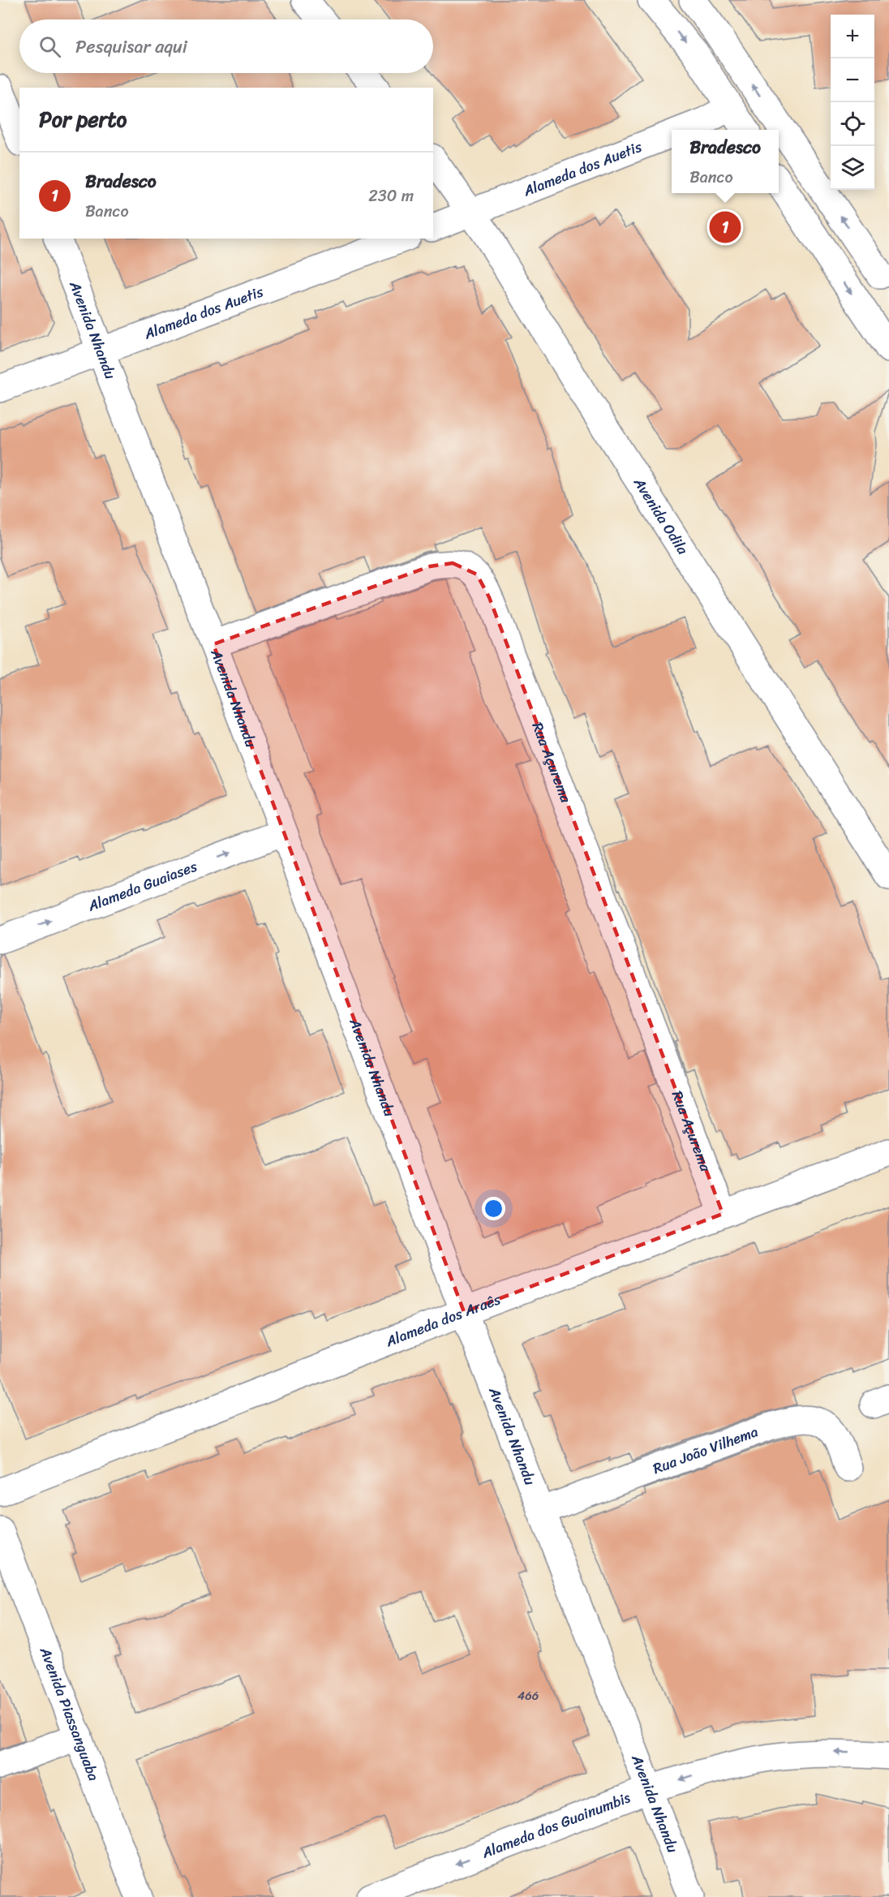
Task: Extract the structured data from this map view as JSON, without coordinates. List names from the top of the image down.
{
  "streets": {
    "street": [
      "Alameda dos Auetis",
      "Avenida Nhandu",
      "Avenida Odila",
      "Rua Açurema",
      "Alameda Guaiases",
      "Alameda dos Araês",
      "Rua João Vilhema",
      "Avenida Piassanguaba",
      "Alameda dos Guainumbis"
    ]
  },
  "crossings": [
    ["Alameda dos Auetis", "Avenida Nhandu"],
    ["Alameda dos Auetis", "Avenida Odila"],
    ["Avenida Nhandu", "Rua Açurema"],
    ["Avenida Nhandu", "Alameda Guaiases"],
    ["Avenida Nhandu", "Alameda dos Araês"],
    ["Avenida Nhandu", "Rua João Vilhema"],
    ["Avenida Nhandu", "Alameda dos Guainumbis"],
    ["Rua Açurema", "Alameda dos Araês"]
  ],
  "one_way": ["Alameda Guaiases", "Alameda dos Guainumbis"],
  "house_numbers": ["466"],
  "page": {
    "map_buttons": ["+", "−"],
    "search": "Pesquisar aqui",
    "heading": "Por perto",
    "popup": ["Bradesco", "Banco"],
    "list": [
      {
        "mark": "1",
        "name": "Bradesco",
        "note": "Banco",
        "value": "230 m"
      }
    ],
    "pins": "1"
  }
}
